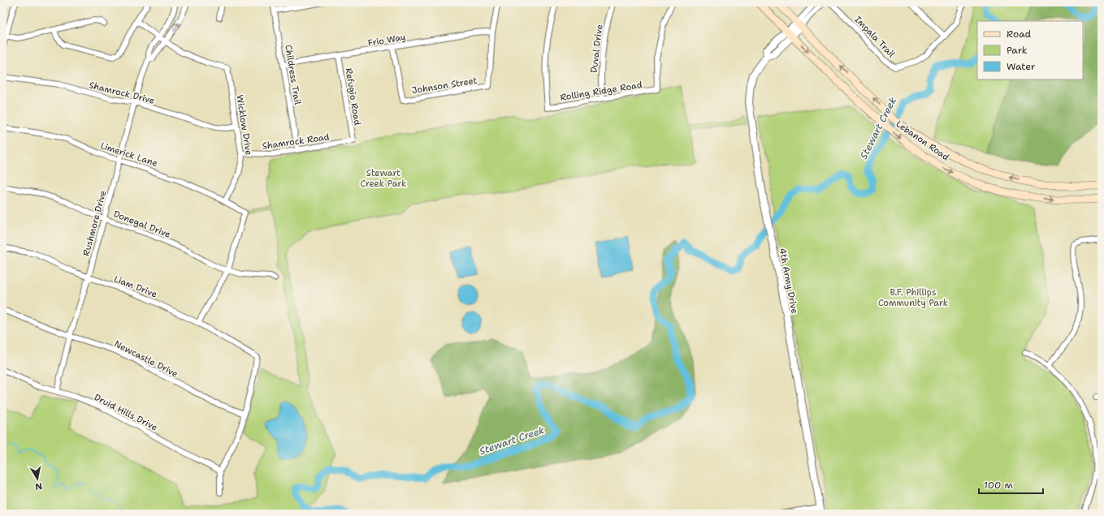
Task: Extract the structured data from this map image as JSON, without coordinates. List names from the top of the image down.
{
  "streets": {
    "main road": ["Lebanon Road"],
    "street": [
      "Impala Trail",
      "Frio Way",
      "Duval Drive",
      "Childress Trail",
      "Johnson Street",
      "Rolling Ridge Road",
      "Shamrock Drive",
      "Refugio Road",
      "Wicklow Drive",
      "Shamrock Road",
      "Limerick Lane",
      "Rushmore Drive",
      "Donegal Drive",
      "4th Army Drive",
      "Liam Drive",
      "Newcastle Drive",
      "Druid Hills Drive"
    ]
  },
  "crossings": [
    ["Frio Way", "Childress Trail"],
    ["Frio Way", "Johnson Street"],
    ["Frio Way", "Refugio Road"],
    ["Duval Drive", "Rolling Ridge Road"],
    ["Childress Trail", "Shamrock Road"],
    ["Shamrock Drive", "Wicklow Drive"],
    ["Shamrock Drive", "Rushmore Drive"],
    ["Refugio Road", "Shamrock Road"],
    ["Wicklow Drive", "Shamrock Road"],
    ["Wicklow Drive", "Limerick Lane"],
    ["Wicklow Drive", "Rushmore Drive"],
    ["Lebanon Road", "4th Army Drive"],
    ["Limerick Lane", "Rushmore Drive"],
    ["Limerick Lane", "Donegal Drive"],
    ["Rushmore Drive", "Donegal Drive"],
    ["Rushmore Drive", "Liam Drive"],
    ["Rushmore Drive", "Newcastle Drive"],
    ["Rushmore Drive", "Druid Hills Drive"],
    ["Liam Drive", "Newcastle Drive"]
  ],
  "water": ["Stewart Creek"],
  "parks": ["Stewart Creek Park", "B.F. Phillips Community Park"],
  "legend": ["Road", "Park", "Water"],
  "scale_bar": "100 m",
  "north": "bottom"
}
